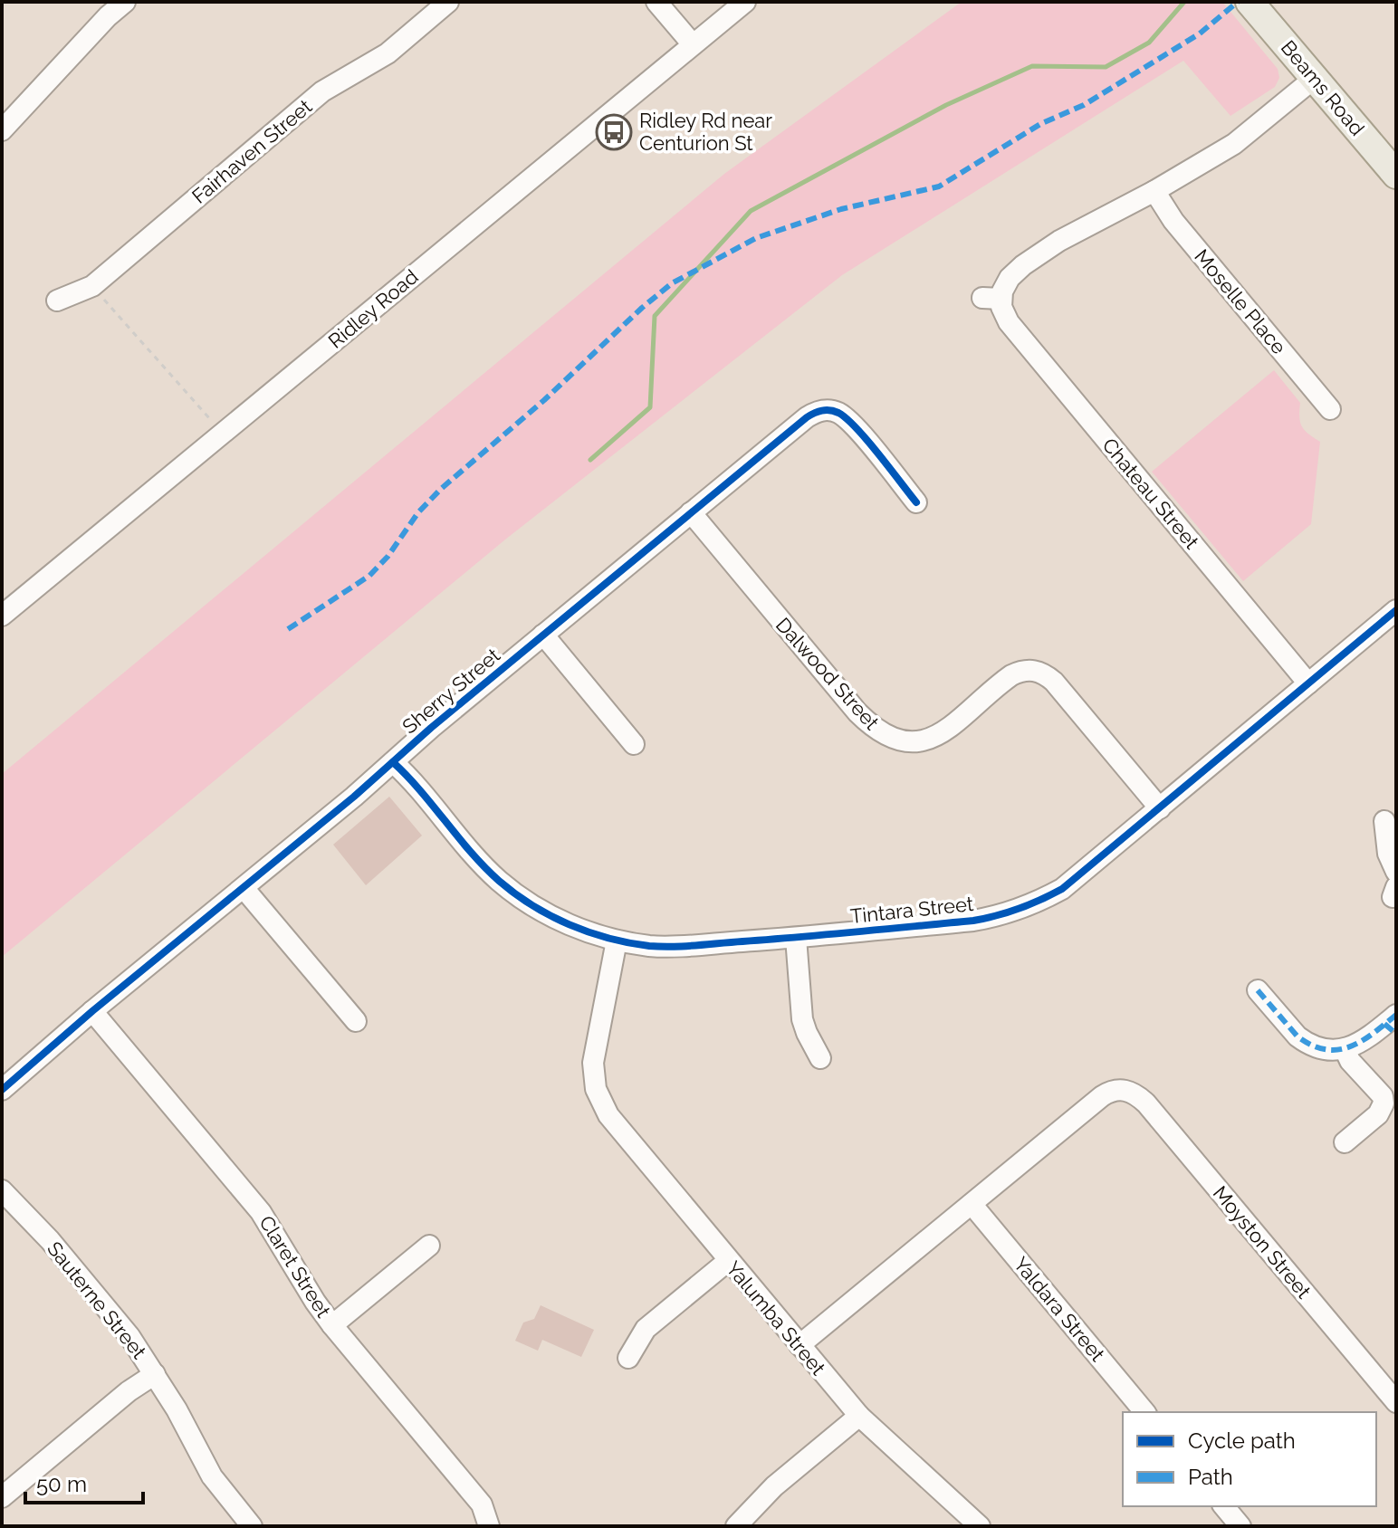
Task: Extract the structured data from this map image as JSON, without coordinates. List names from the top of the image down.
{
  "streets": {
    "main road": ["Beams Road"],
    "street": [
      "Fairhaven Street",
      "Moselle Place",
      "Ridley Road",
      "Chateau Street",
      "Dalwood Street",
      "Sherry Street",
      "Tintara Street",
      "Moyston Street",
      "Claret Street",
      "Sauterne Street",
      "Yaldara Street",
      "Yalumba Street"
    ]
  },
  "crossings": [
    ["Beams Road", "Chateau Street"],
    ["Moselle Place", "Chateau Street"],
    ["Chateau Street", "Tintara Street"],
    ["Dalwood Street", "Sherry Street"],
    ["Dalwood Street", "Tintara Street"],
    ["Sherry Street", "Tintara Street"],
    ["Sherry Street", "Claret Street"],
    ["Tintara Street", "Yalumba Street"],
    ["Moyston Street", "Yaldara Street"],
    ["Moyston Street", "Yalumba Street"]
  ],
  "places": {
    "bus stop": ["Ridley Rd near Centurion St"]
  },
  "legend": ["Cycle path", "Path"],
  "scale_bar": "50 m"
}
